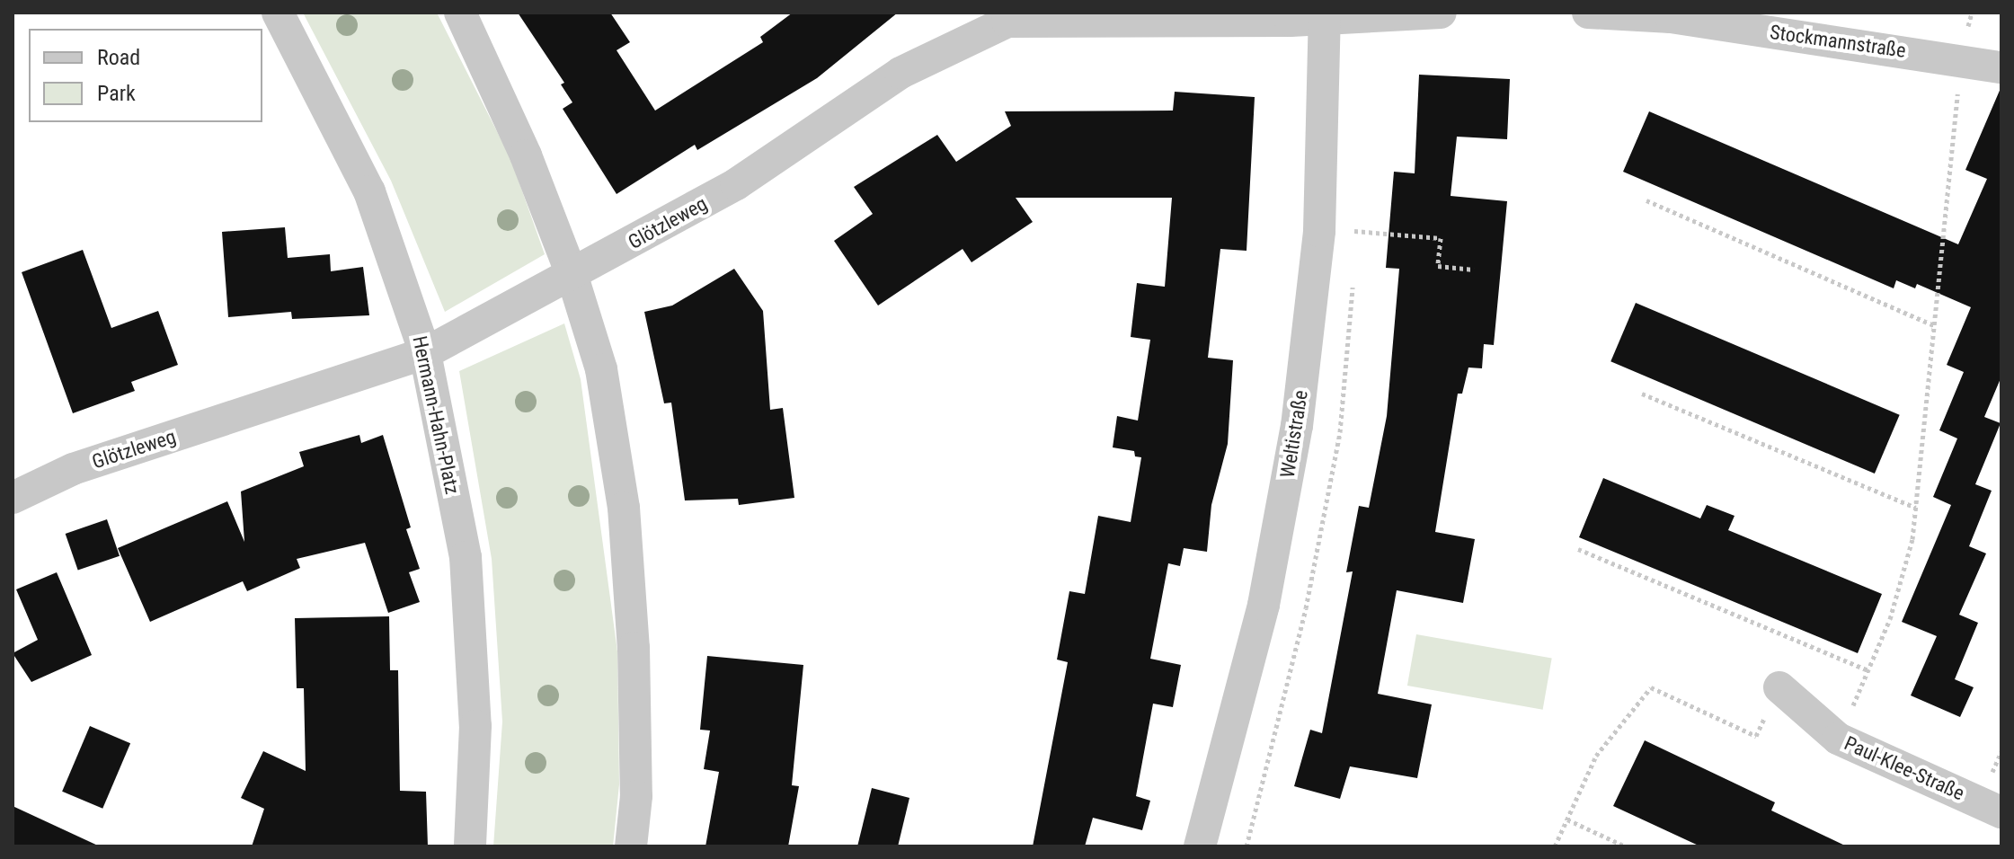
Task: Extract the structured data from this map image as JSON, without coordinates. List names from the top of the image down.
{
  "streets": {
    "street": [
      "Stockmannstraße",
      "Glötzleweg",
      "Hermann-Hahn-Platz",
      "Weltistraße",
      "Paul-Klee-Straße"
    ]
  },
  "crossings": [
    ["Glötzleweg", "Hermann-Hahn-Platz"],
    ["Glötzleweg", "Weltistraße"]
  ],
  "legend": ["Road", "Park"]
}
